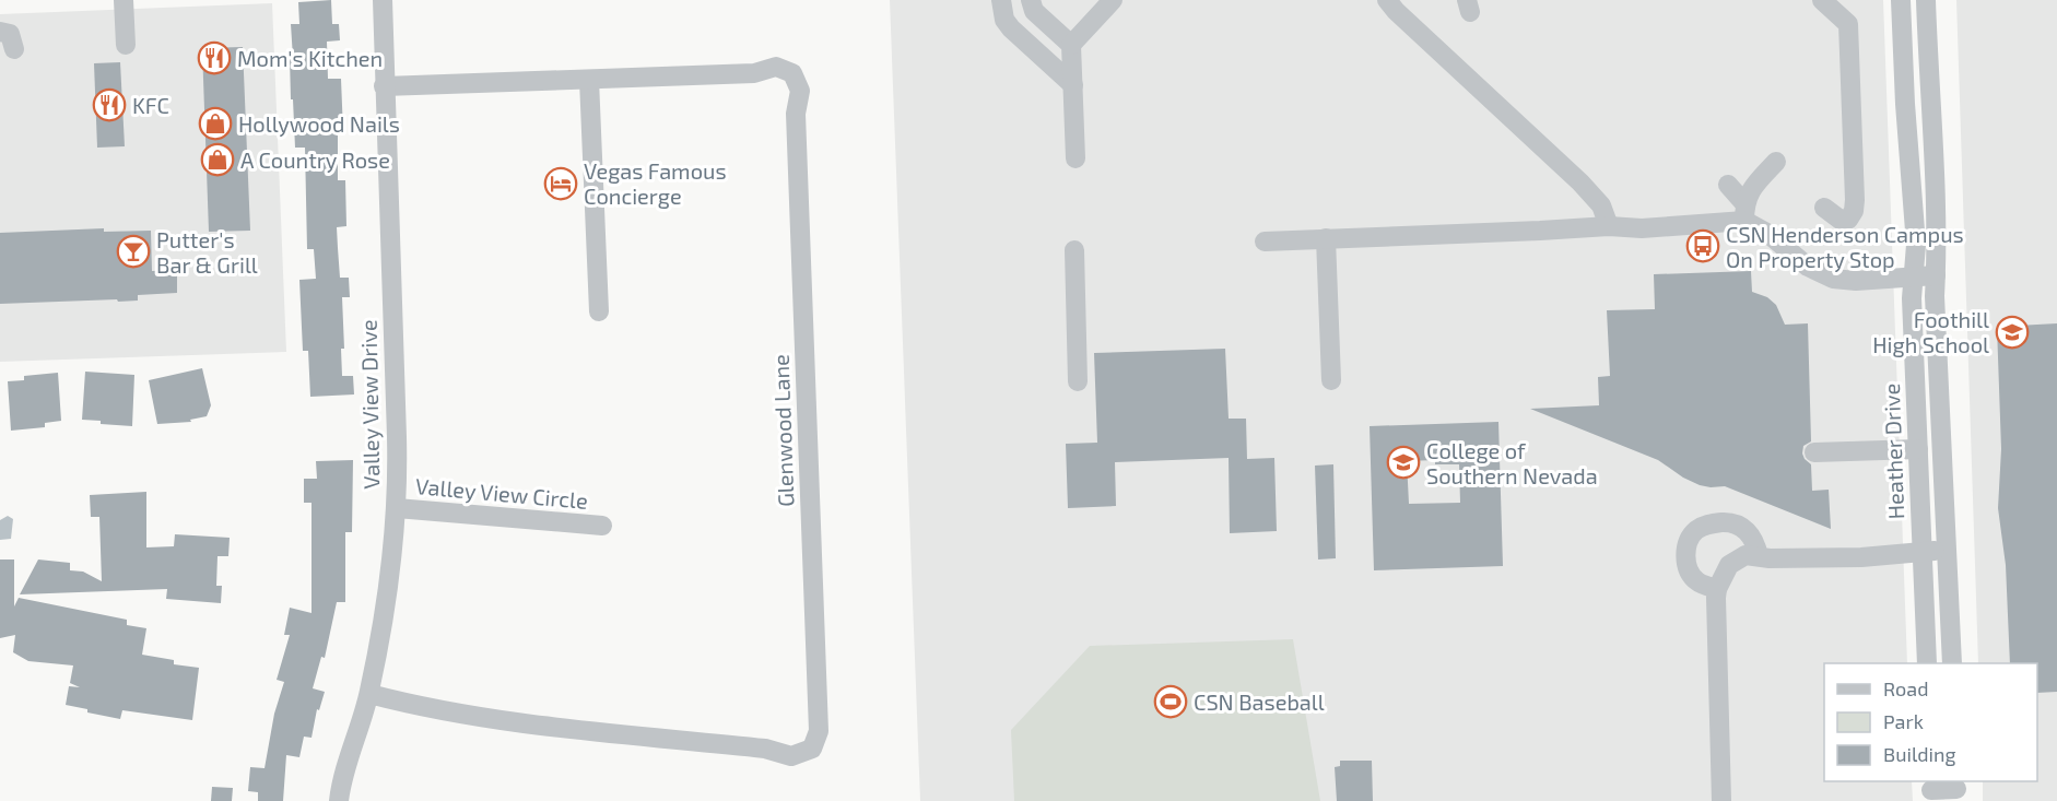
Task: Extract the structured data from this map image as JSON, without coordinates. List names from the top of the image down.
{
  "streets": {
    "street": [
      "Valley View Drive",
      "Glenwood Lane",
      "Heather Drive",
      "Valley View Circle"
    ]
  },
  "crossings": [
    ["Valley View Drive", "Glenwood Lane"],
    ["Valley View Drive", "Valley View Circle"]
  ],
  "places": {
    "restaurant": ["Mom's Kitchen", "KFC"],
    "shop": ["Hollywood Nails", "A Country Rose"],
    "hotel": ["Vegas Famous Concierge"],
    "bus stop": ["CSN Henderson Campus On Property Stop"],
    "bar": ["Putter's Bar & Grill"],
    "school or university": ["Foothill High School", "College of Southern Nevada"],
    "sports": ["CSN Baseball"]
  },
  "legend": ["Road", "Park", "Building"]
}
